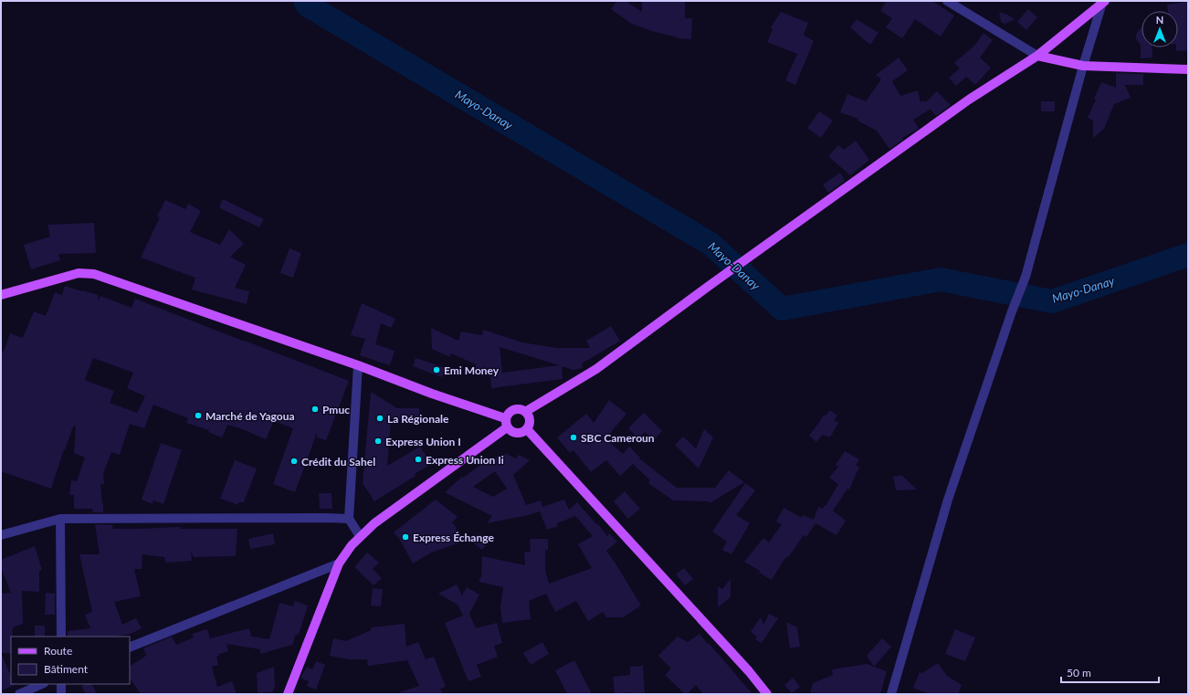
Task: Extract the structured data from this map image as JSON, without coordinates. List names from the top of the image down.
{
  "water": ["Mayo-Danay"],
  "places": [
    "Emi Money",
    "Pmuc",
    "Marché de Yagoua",
    "La Régionale",
    "SBC Cameroun",
    "Express Union I",
    "Express Union Ii",
    "Crédit du Sahel",
    "Express Échange"
  ],
  "legend": ["Route", "Bâtiment"],
  "scale_bar": "50 m",
  "north": "top"
}
